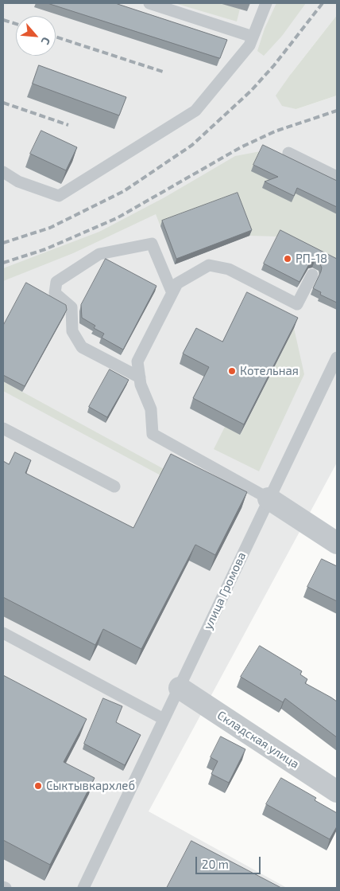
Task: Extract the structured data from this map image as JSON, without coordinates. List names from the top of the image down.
{
  "streets": {
    "street": ["Складская улица"],
    "lane": ["улица Громова"]
  },
  "crossings": [
    ["улица Громова", "Складская улица"]
  ],
  "places": ["РП-18", "Котельная", "Сыктывкархлеб"],
  "scale_bar": "20 m",
  "north": "bottom right"
}
